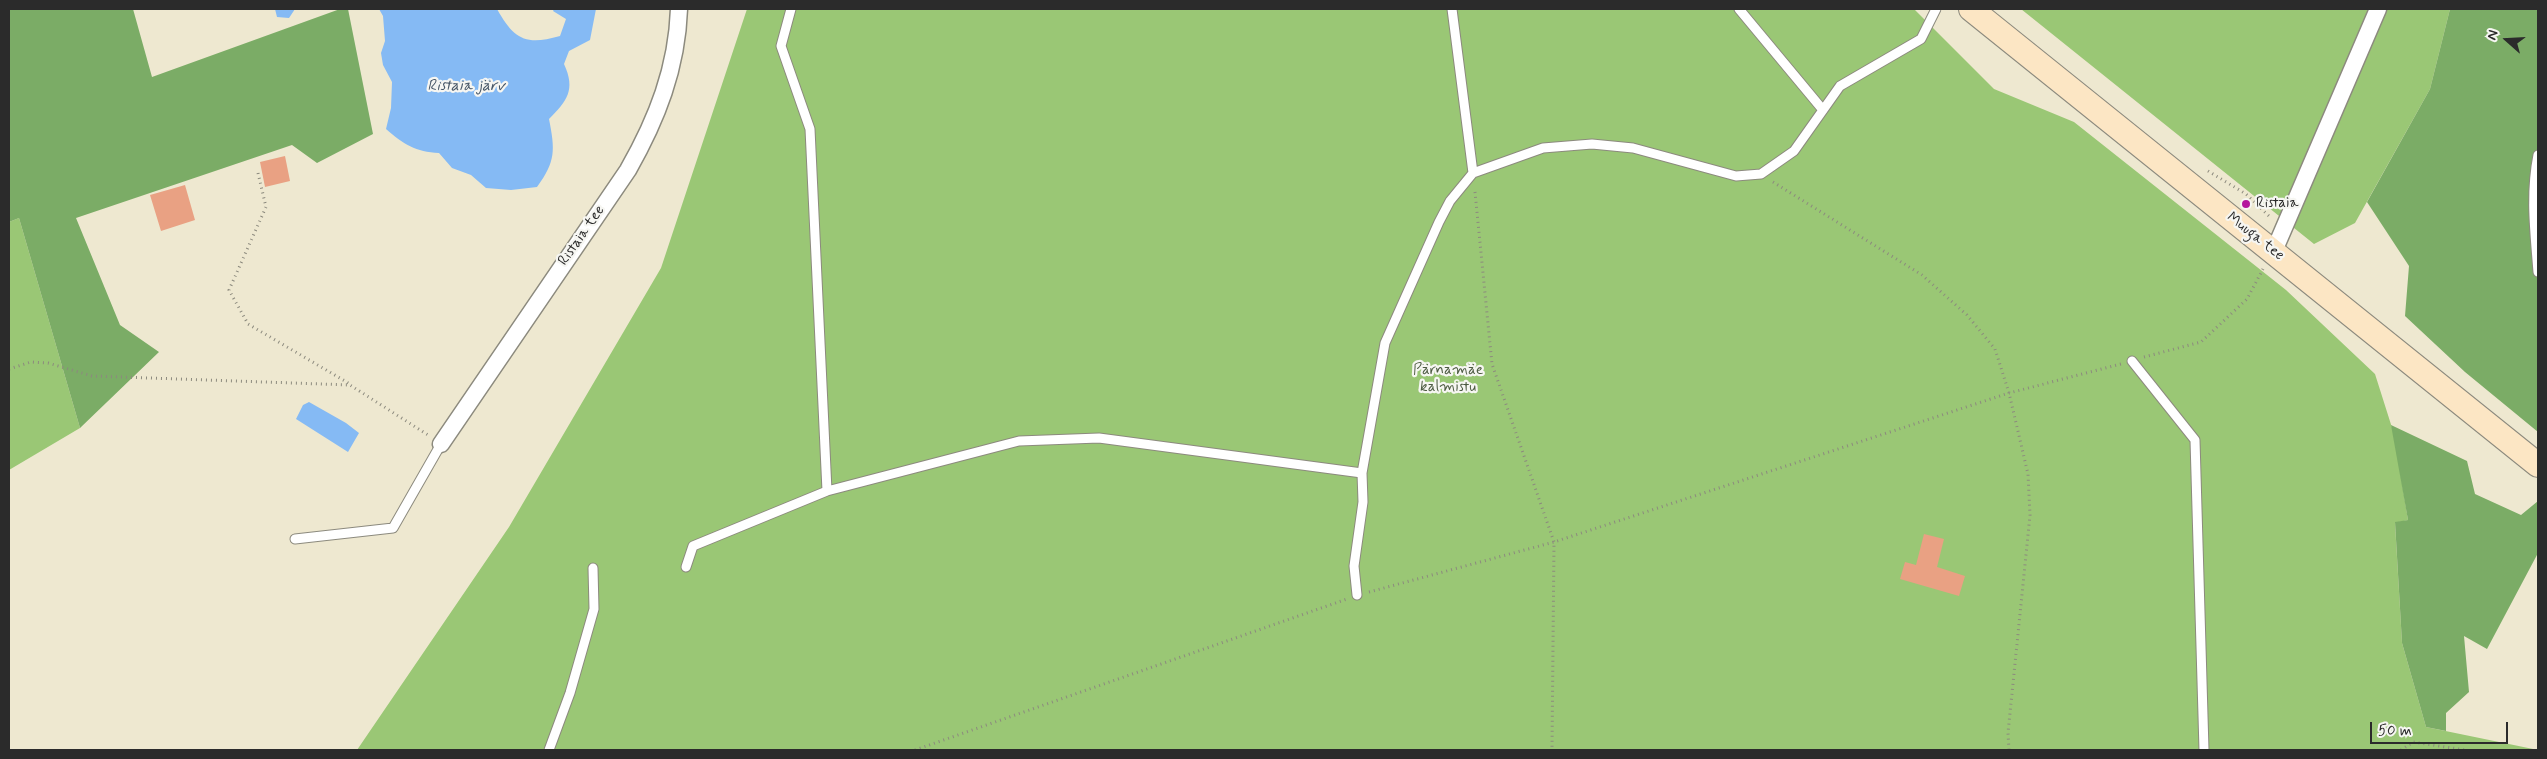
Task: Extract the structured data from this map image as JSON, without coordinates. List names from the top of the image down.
{
  "streets": {
    "main road": ["Muuga tee"],
    "street": ["Ristaia tee"]
  },
  "water": ["Ristaia järv"],
  "parks": ["Pärnamäe kalmistu"],
  "places": ["Ristaia"],
  "scale_bar": "50 m",
  "north": "left"
}
